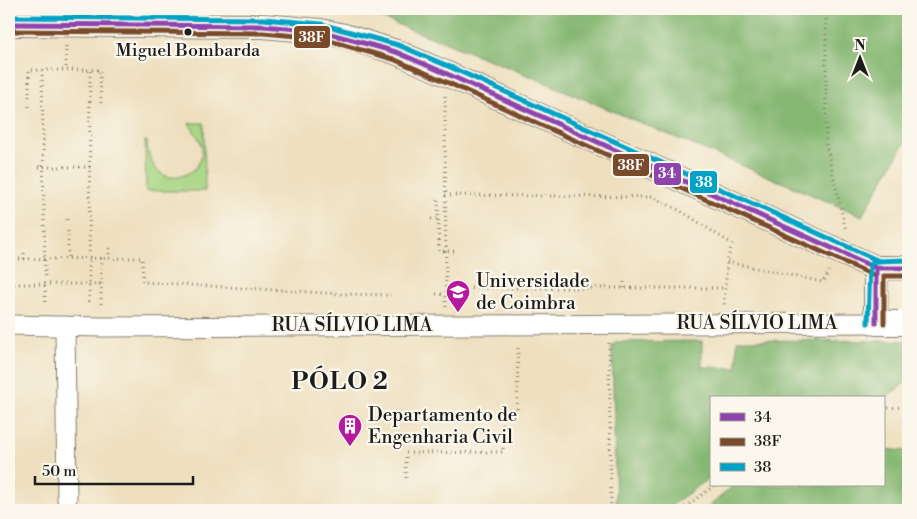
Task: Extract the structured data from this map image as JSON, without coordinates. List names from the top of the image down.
{
  "streets": {
    "street": ["RUA SÍLVIO LIMA"]
  },
  "districts": ["PÓLO 2"],
  "places": {
    "other": ["Miguel Bombarda"],
    "school or university": ["Universidade de Coimbra"],
    "building": ["Departamento de Engenharia Civil"]
  },
  "lines": ["transit line 38", "transit line 34", "transit line 38F"],
  "legend": ["34", "38F", "38"],
  "scale_bar": "50 m",
  "north": "top"
}
